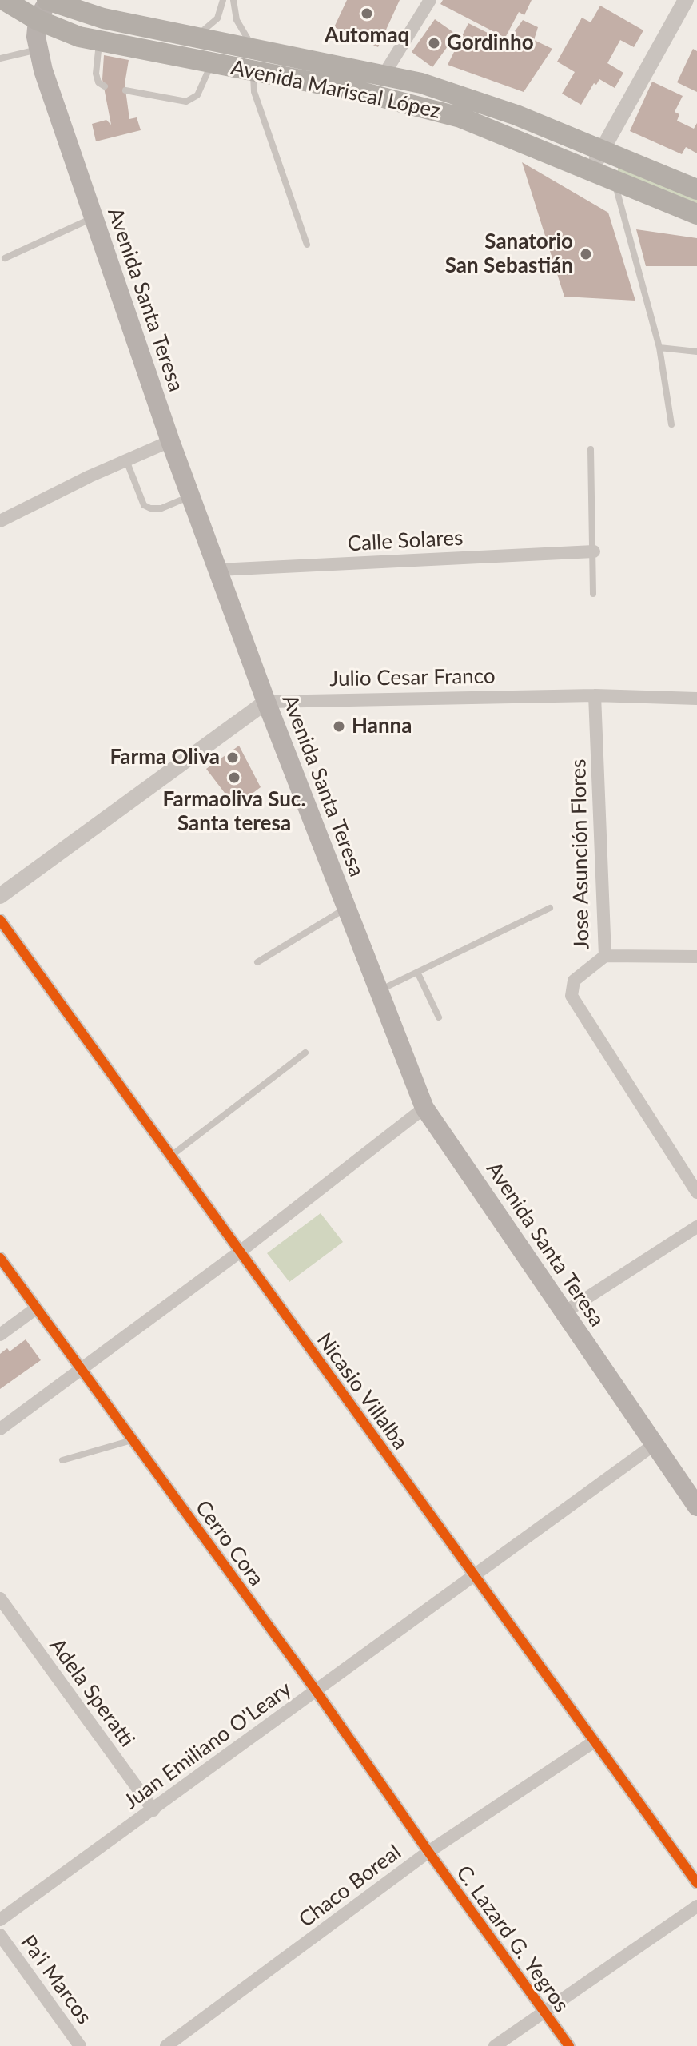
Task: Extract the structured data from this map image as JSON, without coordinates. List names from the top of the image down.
{
  "streets": {
    "highway": ["Avenida Mariscal López"],
    "main road": ["Avenida Santa Teresa"],
    "street": [
      "Calle Solares",
      "Julio Cesar Franco",
      "Jose Asunción Flores",
      "Nicasio Villalba",
      "Cerro Cora",
      "Adela Speratti",
      "Juan Emiliano O'Leary",
      "Chaco Boreal",
      "C. Lazard G. Yegros",
      "Pa'i Marcos"
    ]
  },
  "crossings": [
    ["Avenida Mariscal López", "Avenida Santa Teresa"],
    ["Avenida Santa Teresa", "Calle Solares"],
    ["Avenida Santa Teresa", "Julio Cesar Franco"],
    ["Avenida Santa Teresa", "Juan Emiliano O'Leary"],
    ["Julio Cesar Franco", "Jose Asunción Flores"],
    ["Nicasio Villalba", "Juan Emiliano O'Leary"],
    ["Nicasio Villalba", "Chaco Boreal"],
    ["Cerro Cora", "Juan Emiliano O'Leary"],
    ["Cerro Cora", "Chaco Boreal"],
    ["Cerro Cora", "C. Lazard G. Yegros"],
    ["Adela Speratti", "Juan Emiliano O'Leary"],
    ["Chaco Boreal", "C. Lazard G. Yegros"]
  ],
  "places": [
    "Automaq",
    "Gordinho",
    "Sanatorio San Sebastián",
    "Hanna",
    "Farma Oliva",
    "Farmaoliva Suc. Santa teresa"
  ]
}
